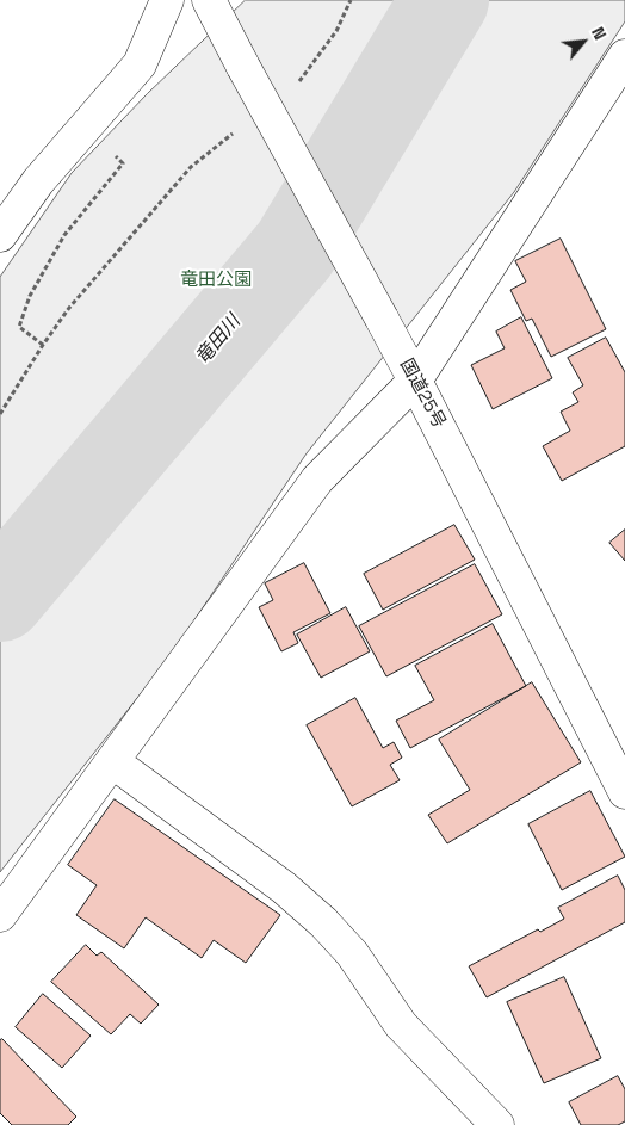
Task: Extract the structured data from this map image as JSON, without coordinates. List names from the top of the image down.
{
  "streets": {
    "main road": ["国道25号"]
  },
  "water": ["竜田川"],
  "parks": ["竜田公園"],
  "north": "top right"
}
